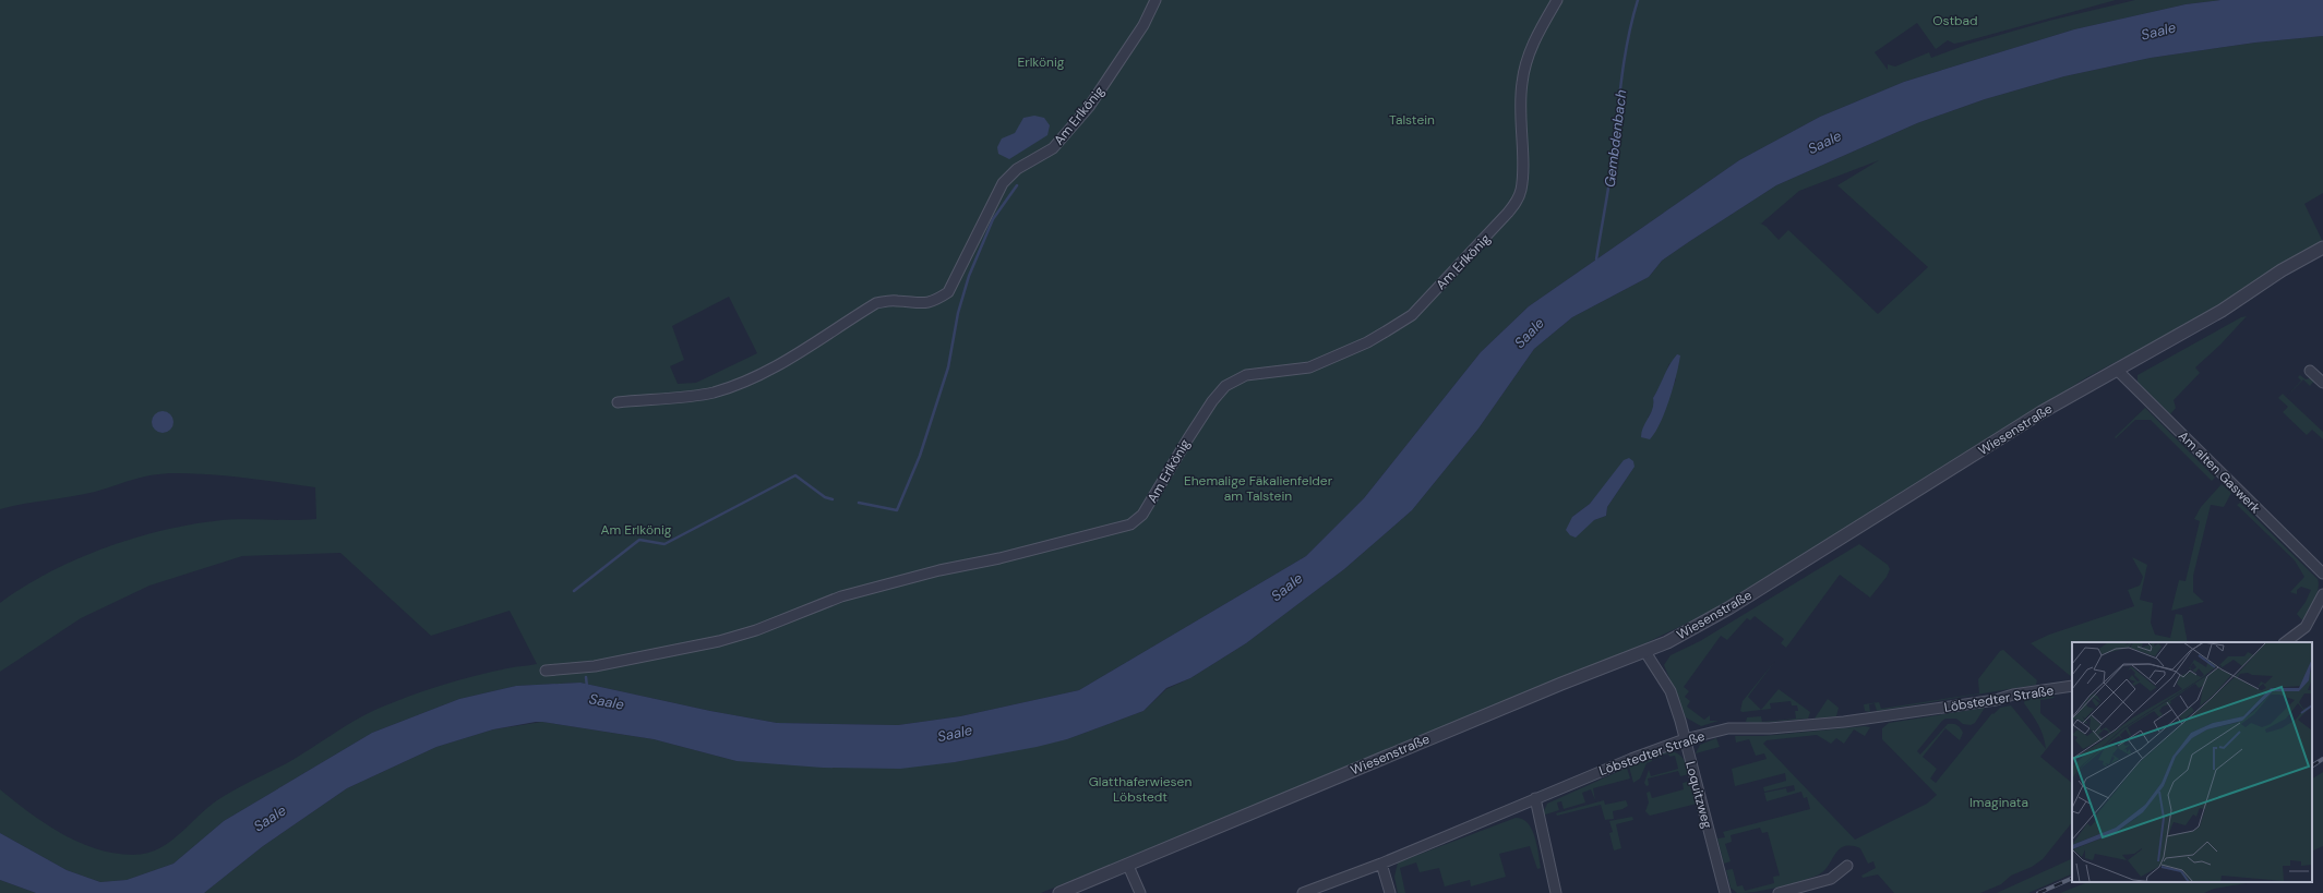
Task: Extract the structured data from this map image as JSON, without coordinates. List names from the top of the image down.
{
  "streets": {
    "street": [
      "Am Erlkönig",
      "Wiesenstraße",
      "Am alten Gaswerk",
      "Löbstedter Straße",
      "Loquitzweg"
    ]
  },
  "crossings": [
    ["Wiesenstraße", "Am alten Gaswerk"],
    ["Wiesenstraße", "Loquitzweg"],
    ["Löbstedter Straße", "Loquitzweg"]
  ],
  "water": ["Saale", "Gembdenbach"],
  "parks": [
    "Ostbad",
    "Erlkönig",
    "Talstein",
    "Ehemalige Fäkalienfelder am Talstein",
    "Am Erlkönig",
    "Glatthaferwiesen Löbstedt",
    "Imaginata"
  ]
}
